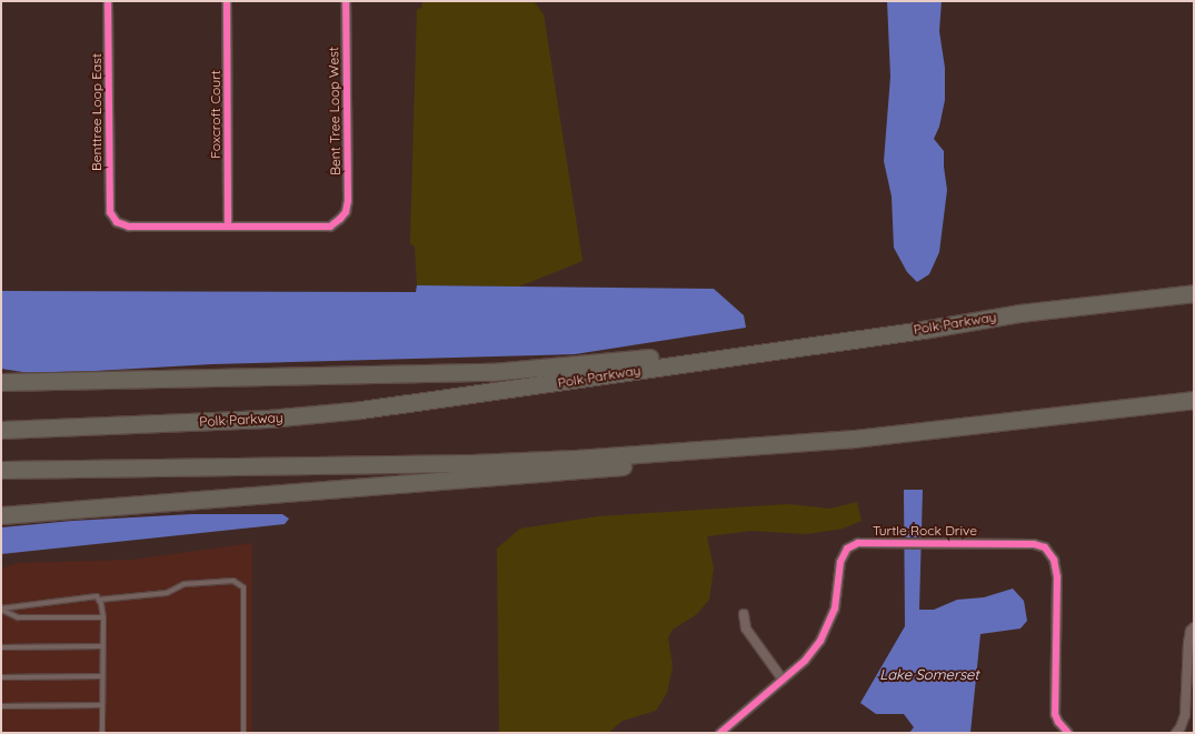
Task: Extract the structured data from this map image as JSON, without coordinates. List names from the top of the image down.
{
  "streets": {
    "highway": ["Polk Parkway"],
    "street": [
      "Bent Tree Loop West",
      "Benttree Loop East",
      "Foxcroft Court",
      "Turtle Rock Drive"
    ]
  },
  "crossings": [
    ["Bent Tree Loop West", "Benttree Loop East"],
    ["Bent Tree Loop West", "Foxcroft Court"],
    ["Benttree Loop East", "Foxcroft Court"]
  ],
  "water": ["Lake Somerset"]
}
